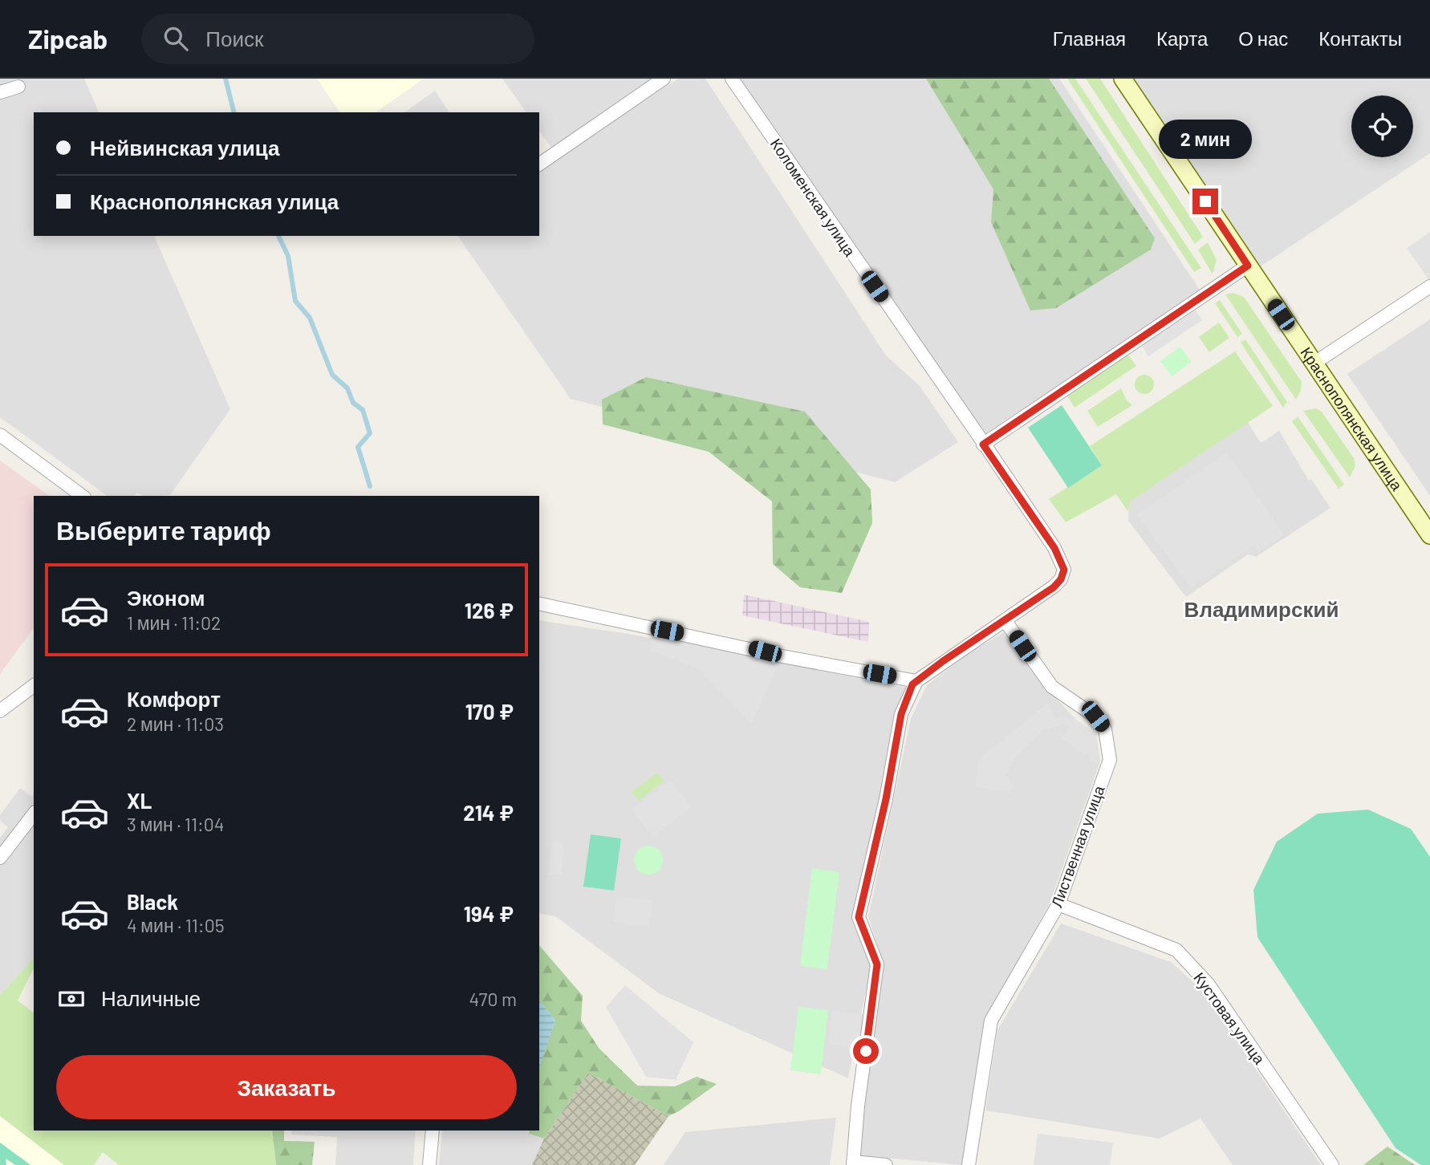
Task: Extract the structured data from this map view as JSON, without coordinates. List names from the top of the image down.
{
  "streets": {
    "main road": ["Краснополянская улица"],
    "street": ["Коломенская улица", "Лиственная улица", "Кустовая улица"]
  },
  "crossings": [
    ["Коломенская улица", "Лиственная улица"],
    ["Лиственная улица", "Кустовая улица"]
  ],
  "districts": ["Владимирский"],
  "page": {
    "header": "Zipcab",
    "search": "Поиск",
    "nav": [
      "Главная",
      "Карта",
      "О нас",
      "Контакты"
    ],
    "banner": ["Нейвинская улица", "Краснополянская улица"],
    "bubble": "2 мин",
    "heading": "Выберите тариф",
    "list": [
      {
        "name": "Эконом",
        "note": "1 мин · 11:02",
        "value": "126 ₽"
      },
      {
        "name": "Комфорт",
        "note": "2 мин · 11:03",
        "value": "170 ₽"
      },
      {
        "name": "XL",
        "note": "3 мин · 11:04",
        "value": "214 ₽"
      },
      {
        "name": "Black",
        "note": "4 мин · 11:05",
        "value": "194 ₽"
      }
    ],
    "pay": ["Наличные", "470 m"],
    "buttons": "Заказать"
  }
}
